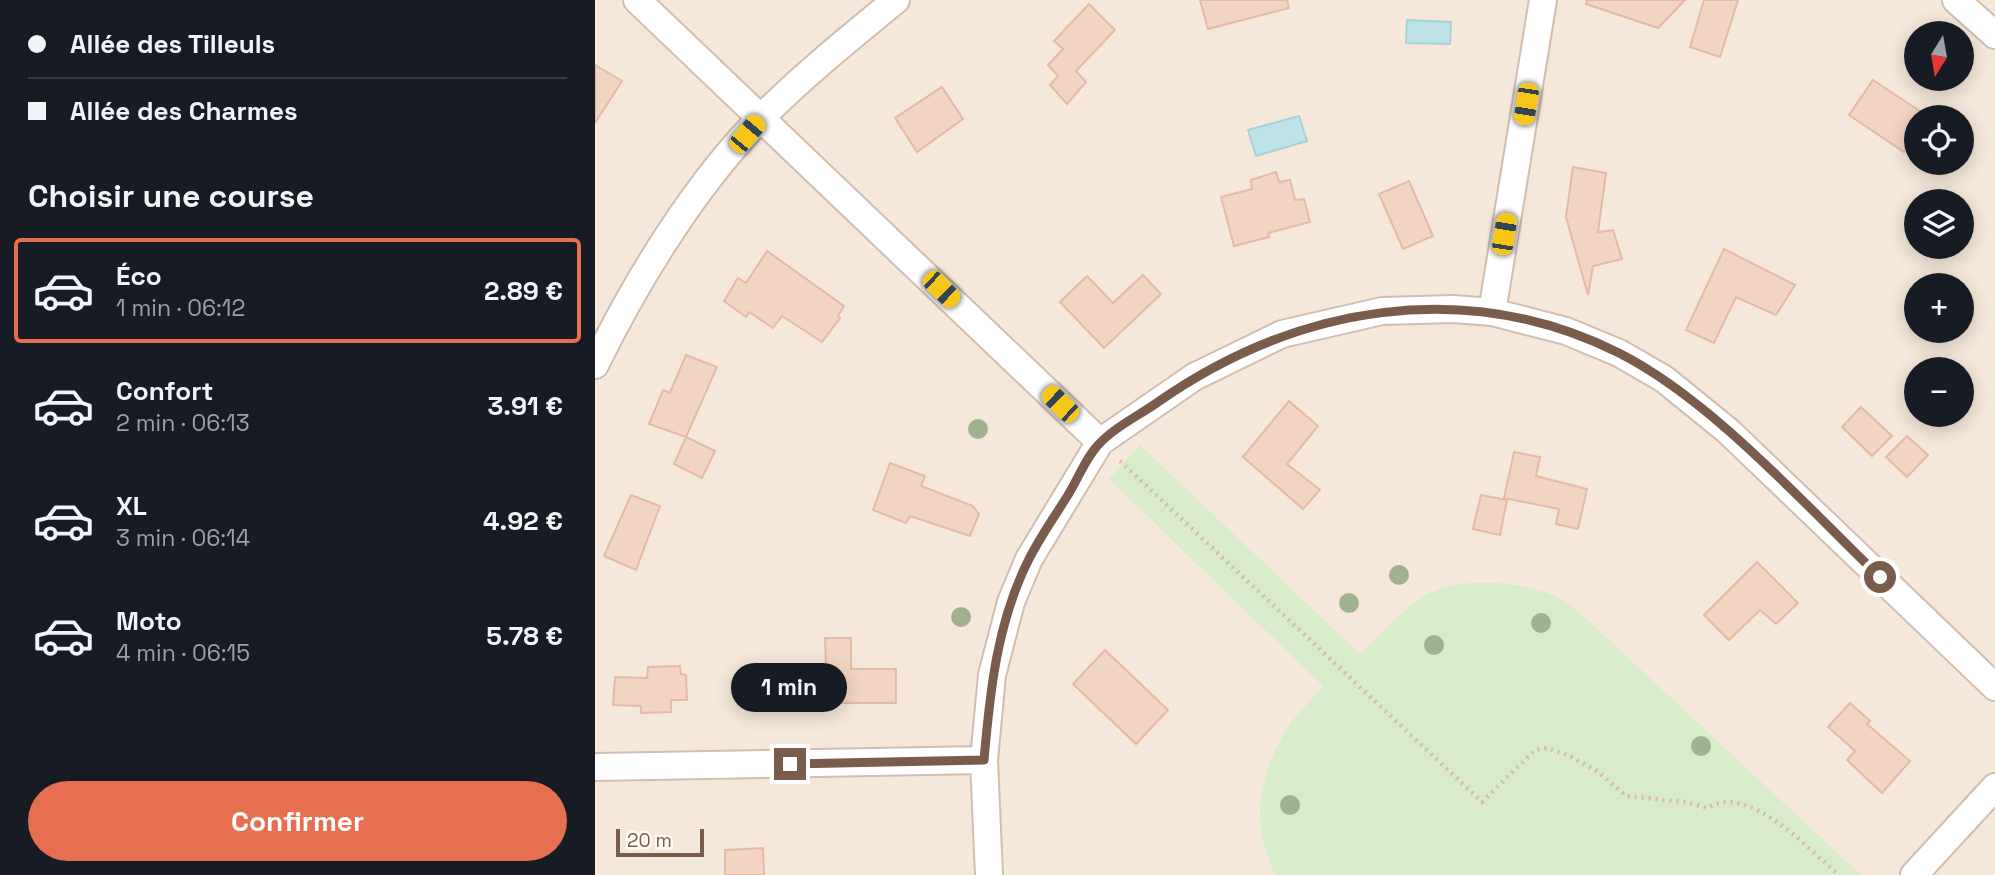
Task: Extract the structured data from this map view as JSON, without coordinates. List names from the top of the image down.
{
  "scale_bar": "20 m",
  "north": "bottom",
  "page": {
    "banner": ["Allée des Tilleuls", "Allée des Charmes"],
    "map_buttons": ["+", "−"],
    "heading": "Choisir une course",
    "list": [
      {
        "name": "Éco",
        "note": "1 min · 06:12",
        "value": "2.89 €"
      },
      {
        "name": "Confort",
        "note": "2 min · 06:13",
        "value": "3.91 €"
      },
      {
        "name": "XL",
        "note": "3 min · 06:14",
        "value": "4.92 €"
      },
      {
        "name": "Moto",
        "note": "4 min · 06:15",
        "value": "5.78 €"
      }
    ],
    "bubble": "1 min",
    "buttons": "Confirmer",
    "scale": "20 m"
  }
}
